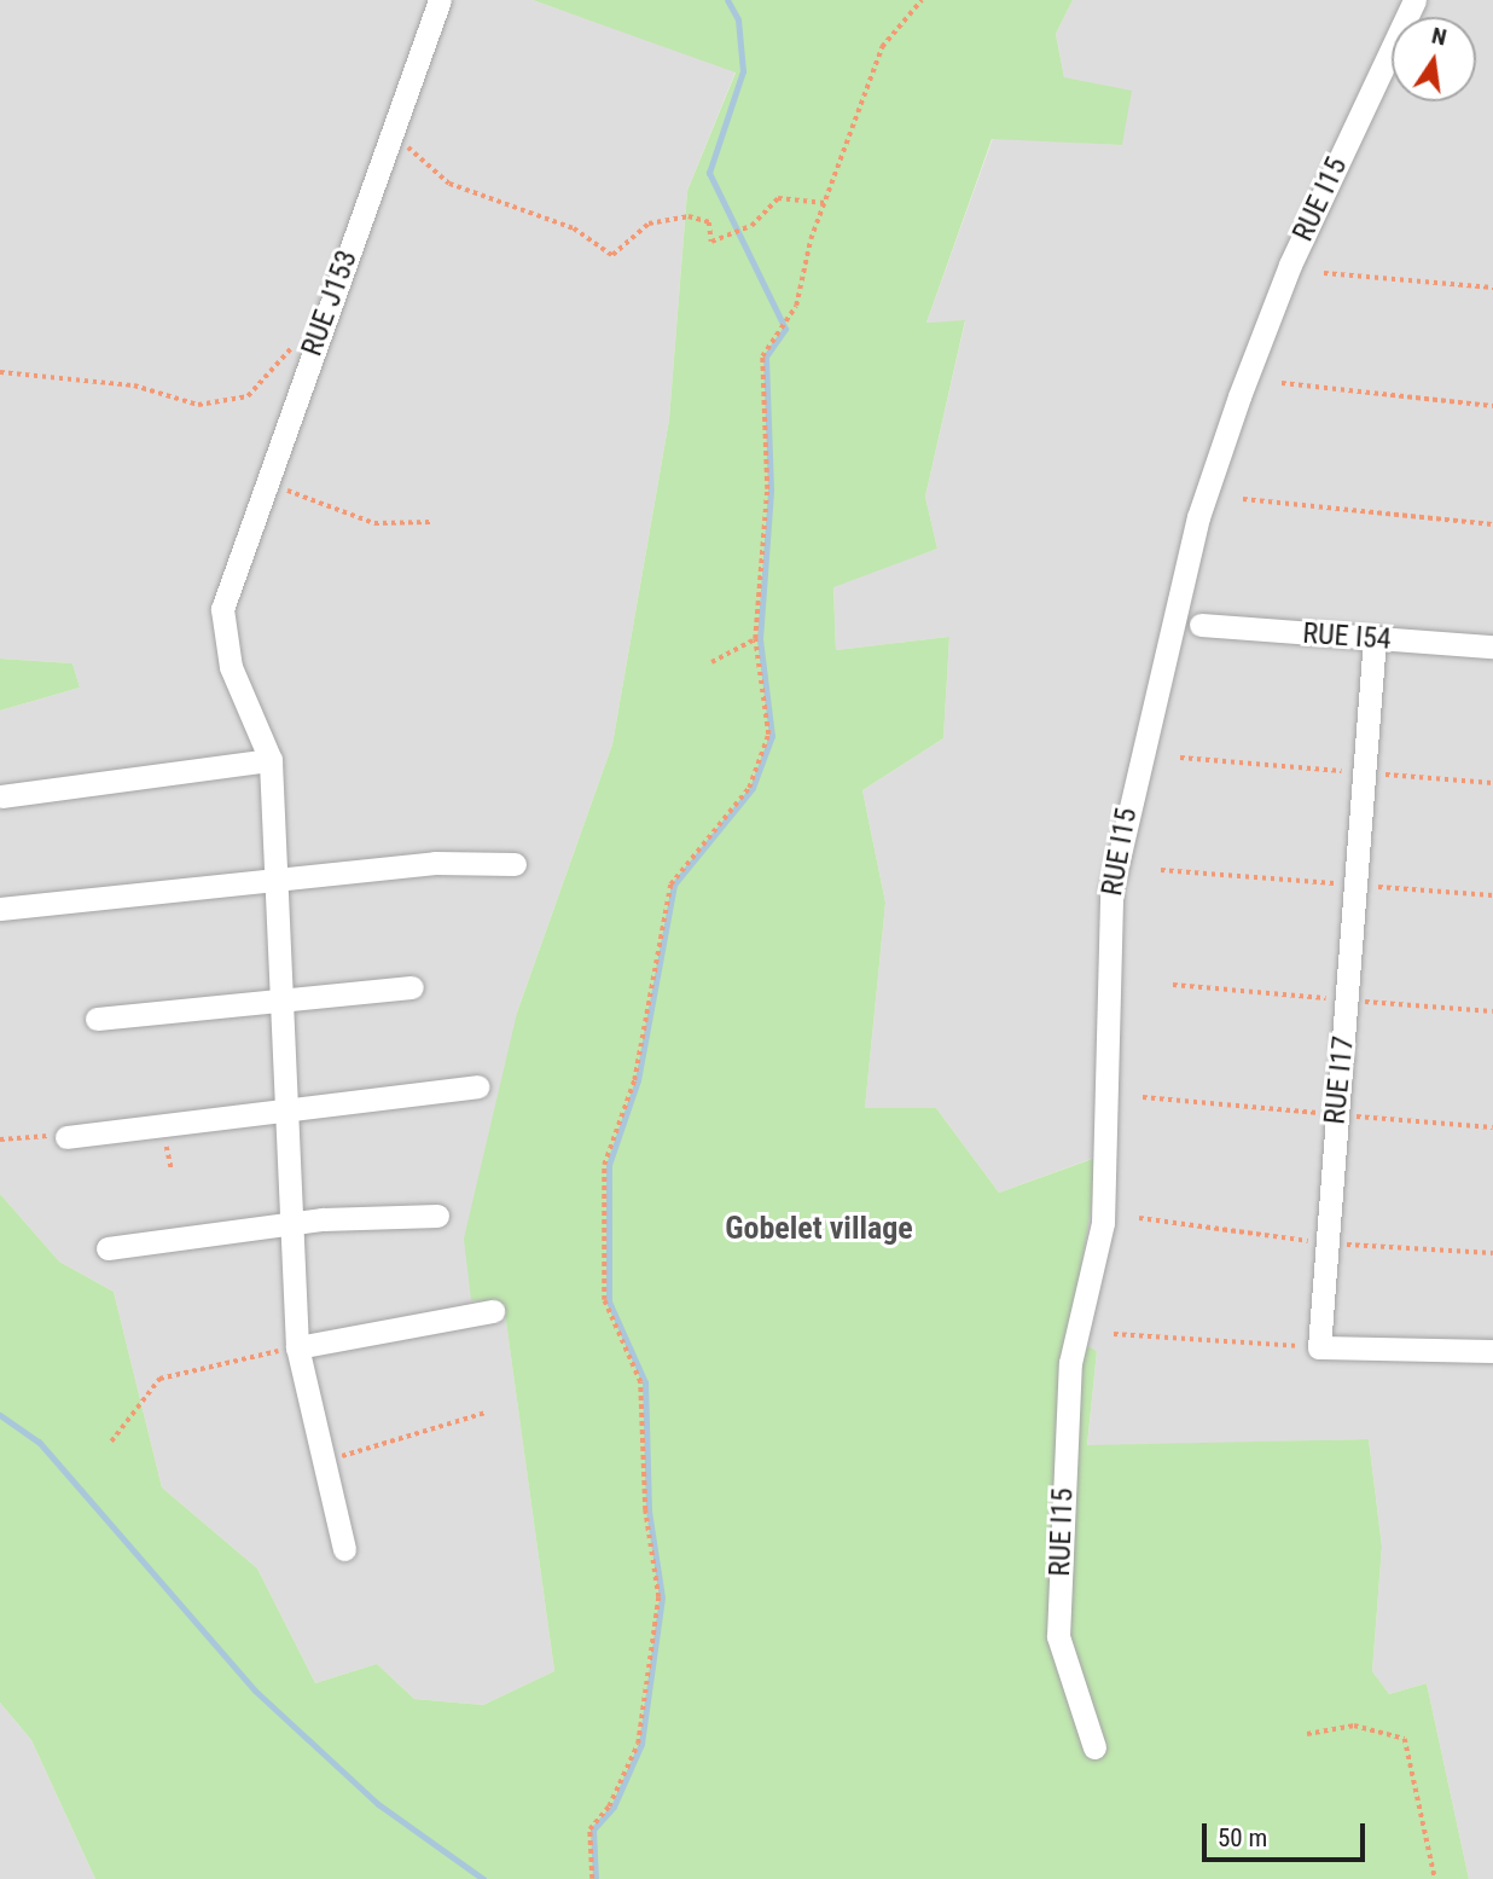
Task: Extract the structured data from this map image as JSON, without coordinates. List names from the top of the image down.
{
  "streets": {
    "street": [
      "RUE I15",
      "RUE J153",
      "RUE I54",
      "RUE I17"
    ]
  },
  "crossings": [
    ["RUE I54", "RUE I17"]
  ],
  "districts": ["Gobelet village"],
  "scale_bar": "50 m",
  "north": "top"
}
